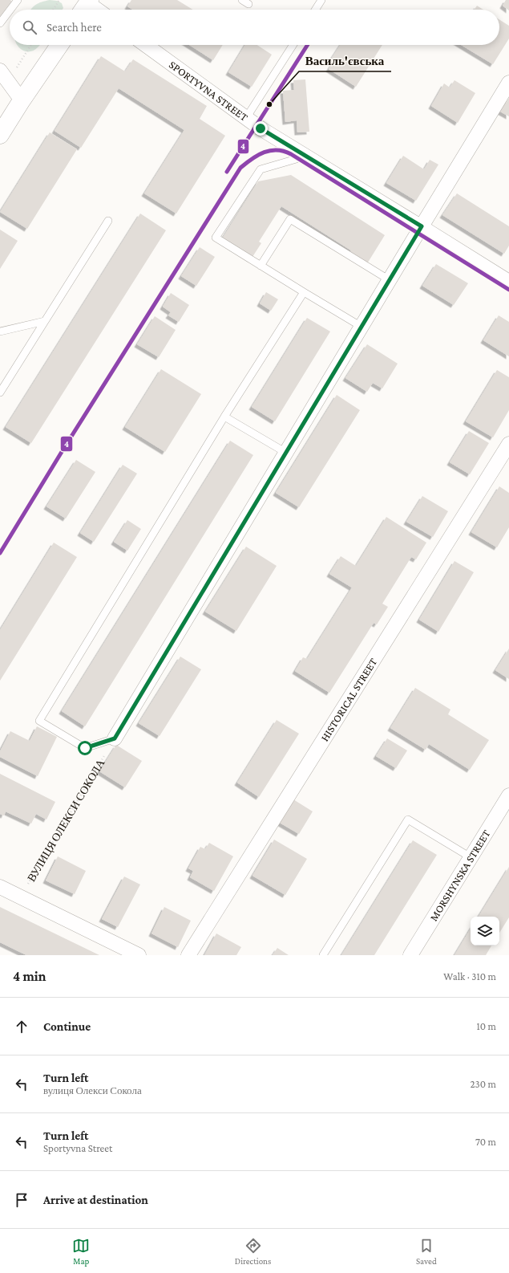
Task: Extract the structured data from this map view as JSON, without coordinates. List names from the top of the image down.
{
  "streets": {
    "street": ["SPORTYVNA STREET", "HISTORICAL STREET", "MORSHYNSKA STREET"],
    "path": ["ВУЛИЦЯ ОЛЕКСИ СОКОЛА"]
  },
  "places": ["Василь'євська"],
  "lines": ["tram line 4"],
  "page": {
    "search": "Search here",
    "heading": ["4 min", "Walk · 310 m"],
    "list": [
      ["Continue", "10 m"],
      ["Turn left", "вулиця Олекси Сокола", "230 m"],
      ["Turn left", "Sportyvna Street", "70 m"],
      "Arrive at destination"
    ],
    "nav": ["Map", "Directions", "Saved"]
  }
}
